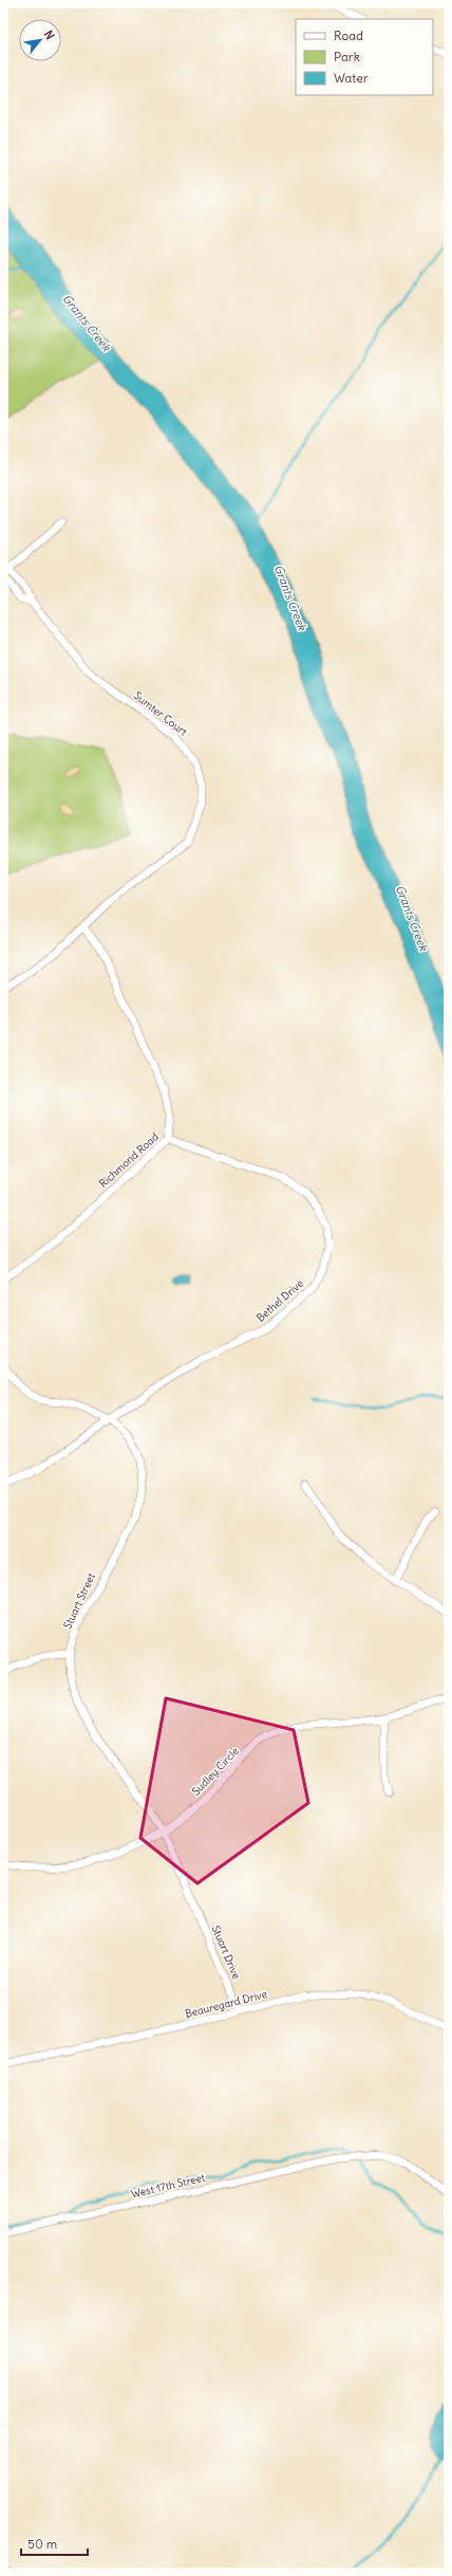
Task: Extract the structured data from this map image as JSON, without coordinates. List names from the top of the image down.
{
  "streets": {
    "street": [
      "Sumter Court",
      "Richmond Road",
      "Bethel Drive",
      "Stuart Street",
      "Sudley Circle",
      "Stuart Drive",
      "Beauregard Drive",
      "West 17th Street"
    ]
  },
  "crossings": [
    ["Sumter Court", "Richmond Road"],
    ["Richmond Road", "Bethel Drive"],
    ["Bethel Drive", "Stuart Street"],
    ["Stuart Street", "Sudley Circle"],
    ["Stuart Street", "Stuart Drive"],
    ["Stuart Drive", "Beauregard Drive"]
  ],
  "water": ["Grants Creek"],
  "legend": ["Road", "Park", "Water"],
  "scale_bar": "50 m",
  "north": "top right"
}
